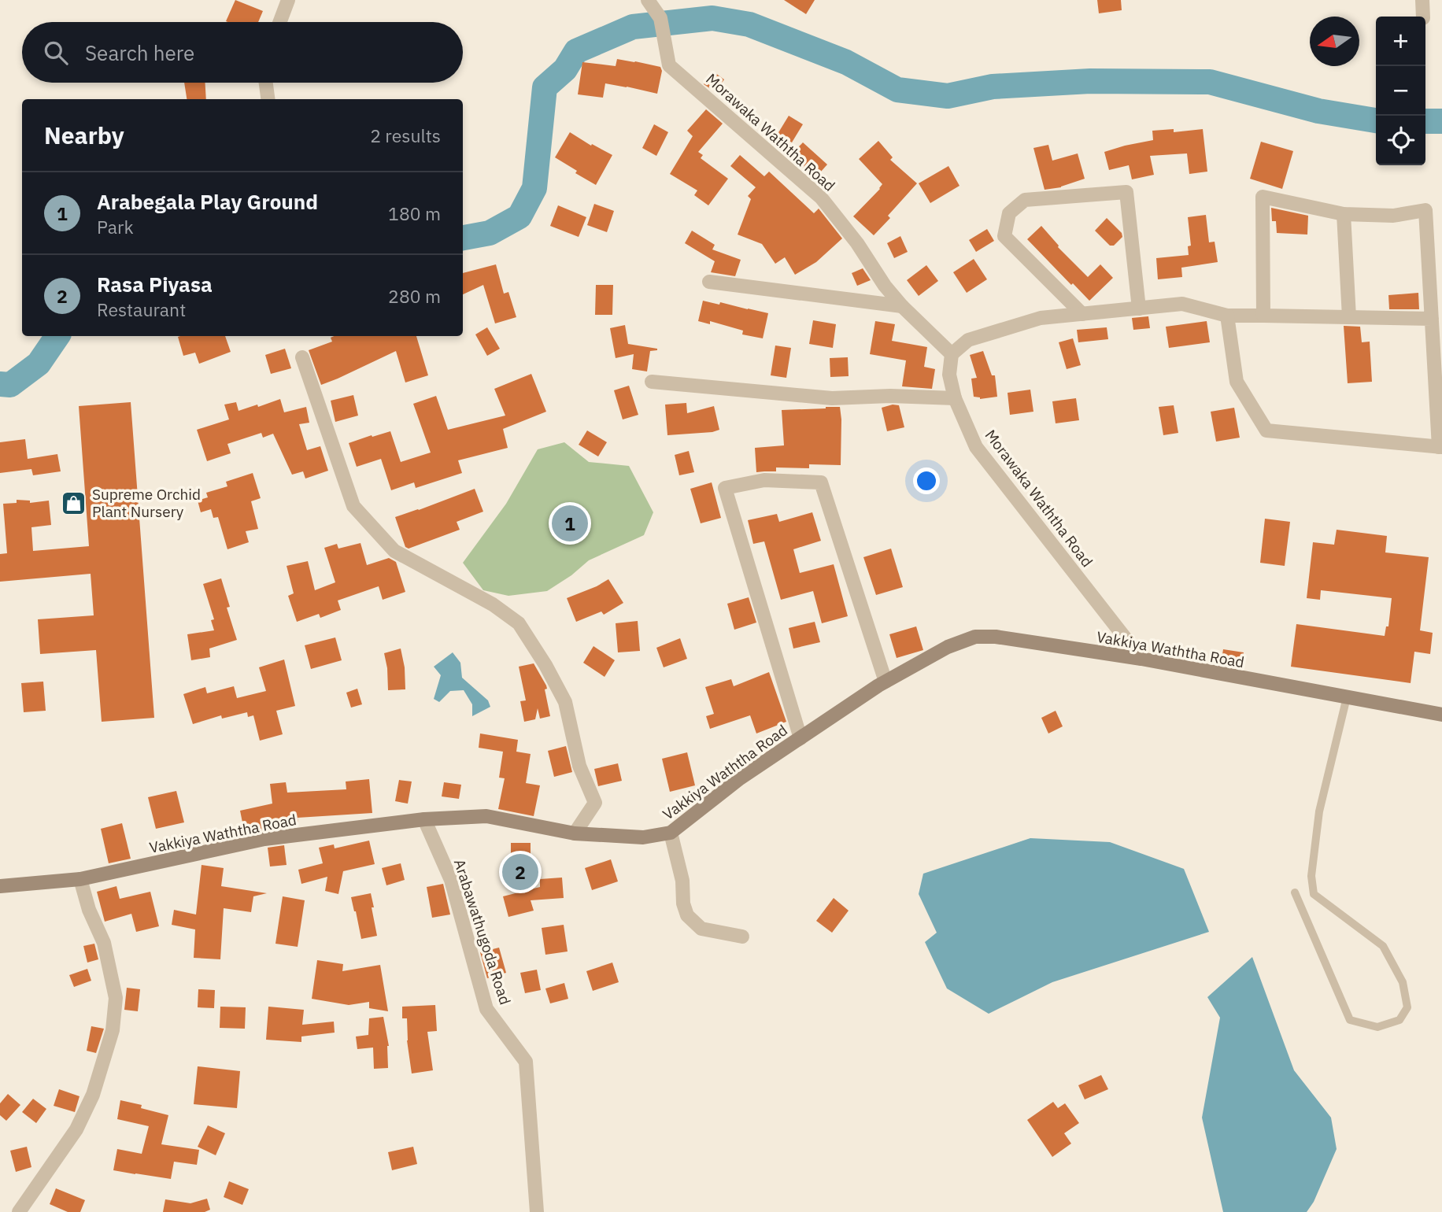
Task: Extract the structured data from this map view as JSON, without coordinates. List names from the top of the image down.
{
  "streets": {
    "street": ["Morawaka Waththa Road", "Vakkiya Waththa Road", "Arabawathugoda Road"]
  },
  "crossings": [
    ["Morawaka Waththa Road", "Vakkiya Waththa Road"],
    ["Vakkiya Waththa Road", "Arabawathugoda Road"]
  ],
  "places": {
    "shop": ["Supreme Orchid Plant Nursery"]
  },
  "north": "left",
  "page": {
    "map_buttons": ["+", "−"],
    "search": "Search here",
    "heading": ["Nearby", "2 results"],
    "list": [
      {
        "mark": "1",
        "name": "Arabegala Play Ground",
        "note": "Park",
        "value": "180 m"
      },
      {
        "mark": "2",
        "name": "Rasa Piyasa",
        "note": "Restaurant",
        "value": "280 m"
      }
    ],
    "pins": ["1", "2"]
  }
}
